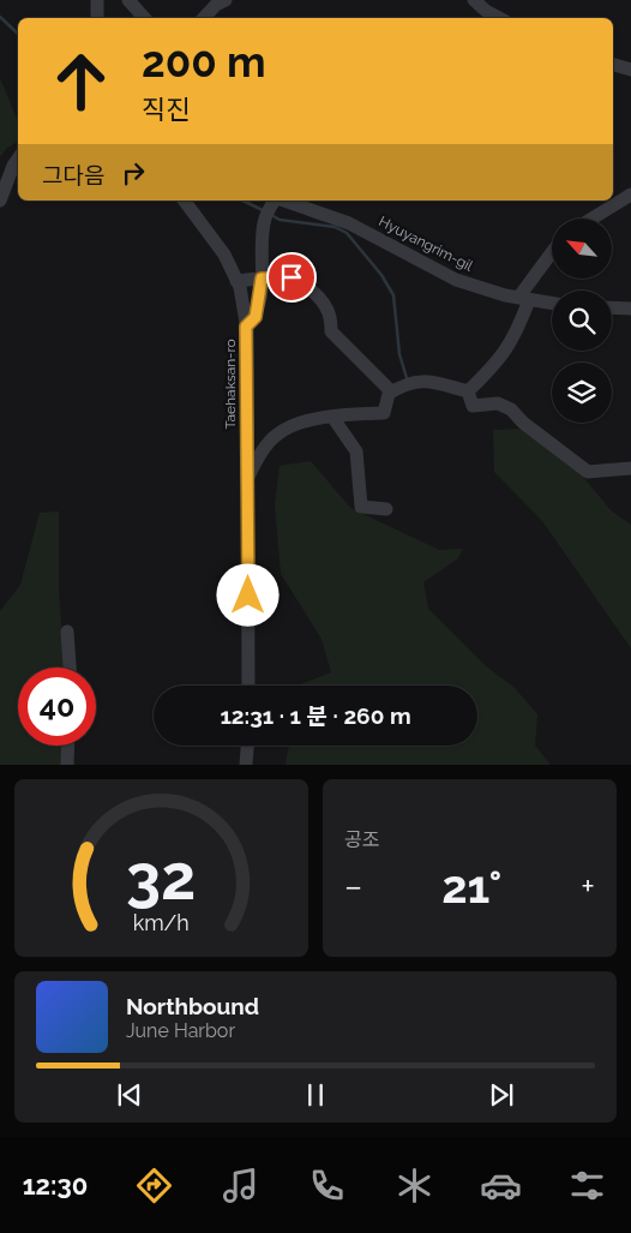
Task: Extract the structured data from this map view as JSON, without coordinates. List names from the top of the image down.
{
  "streets": {
    "street": ["Hyuyangrim-gil", "Taehaksan-ro"]
  },
  "north": "top left",
  "page": {
    "turn": ["200 m", "직진"],
    "then": "그다음",
    "limit": "40",
    "trip": "12:31 · 1 분 · 260 m",
    "tile": "공조",
    "heat": ["−", "21°", "+"],
    "song": ["Northbound", "June Harbor"],
    "tabs": "12:30",
    "gauge": ["32", "km/h"]
  }
}
